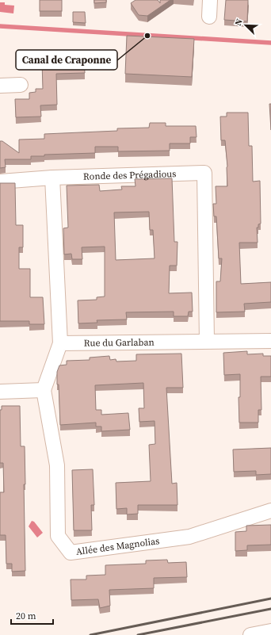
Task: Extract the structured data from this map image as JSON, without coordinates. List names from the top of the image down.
{
  "streets": {
    "street": ["Ronde des Prégadious", "Rue du Garlaban", "Allée des Magnolias"]
  },
  "crossings": [
    ["Ronde des Prégadious", "Rue du Garlaban"]
  ],
  "places": ["Canal de Craponne"],
  "scale_bar": "20 m",
  "north": "top left"
}
